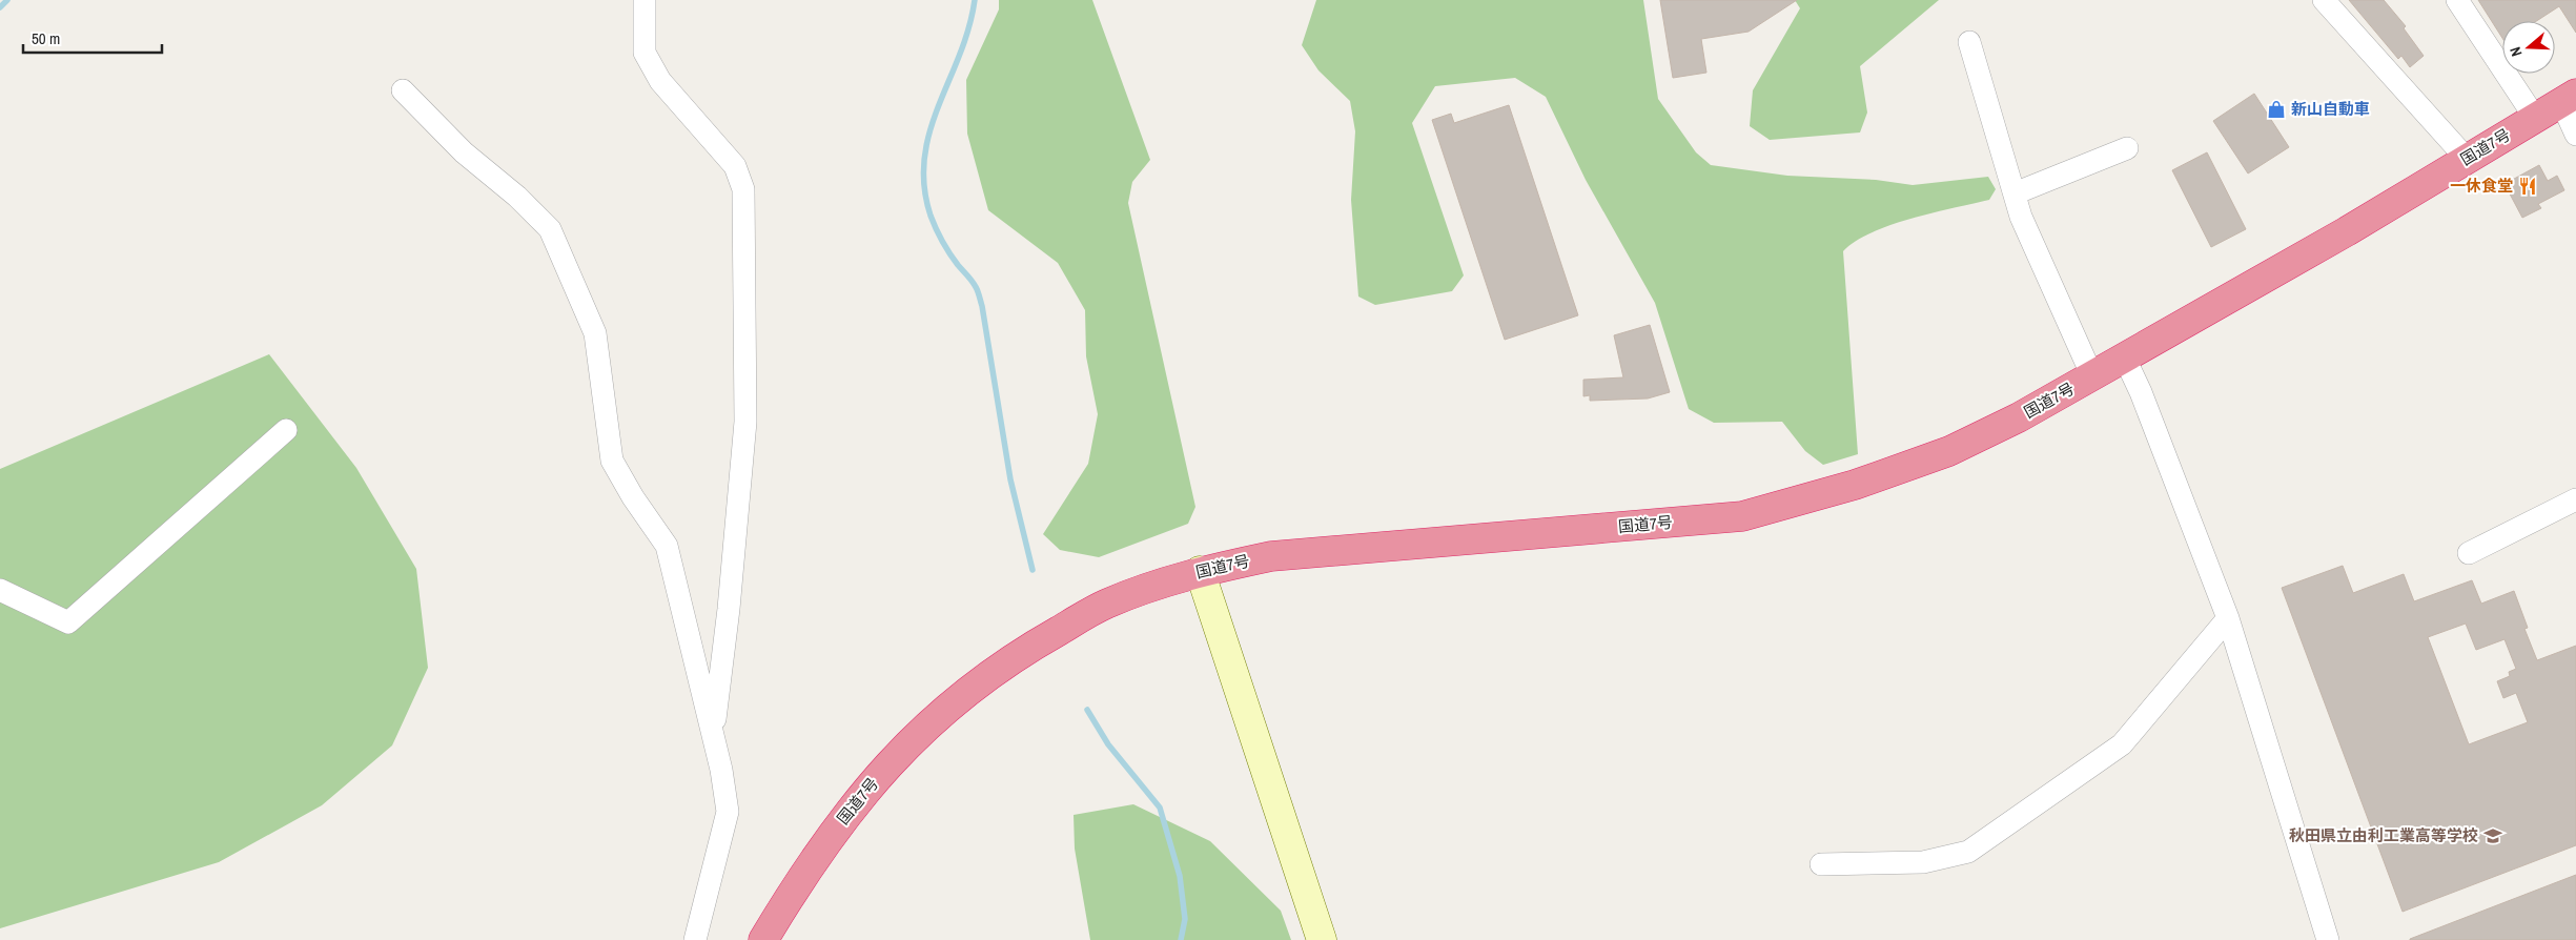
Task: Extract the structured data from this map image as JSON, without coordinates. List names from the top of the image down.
{
  "streets": {
    "highway": ["国道7号"]
  },
  "places": {
    "shop": ["新山自動車"],
    "restaurant": ["一休食堂"],
    "school or university": ["秋田県立由利工業高等学校"]
  },
  "scale_bar": "50 m",
  "north": "left"
}
